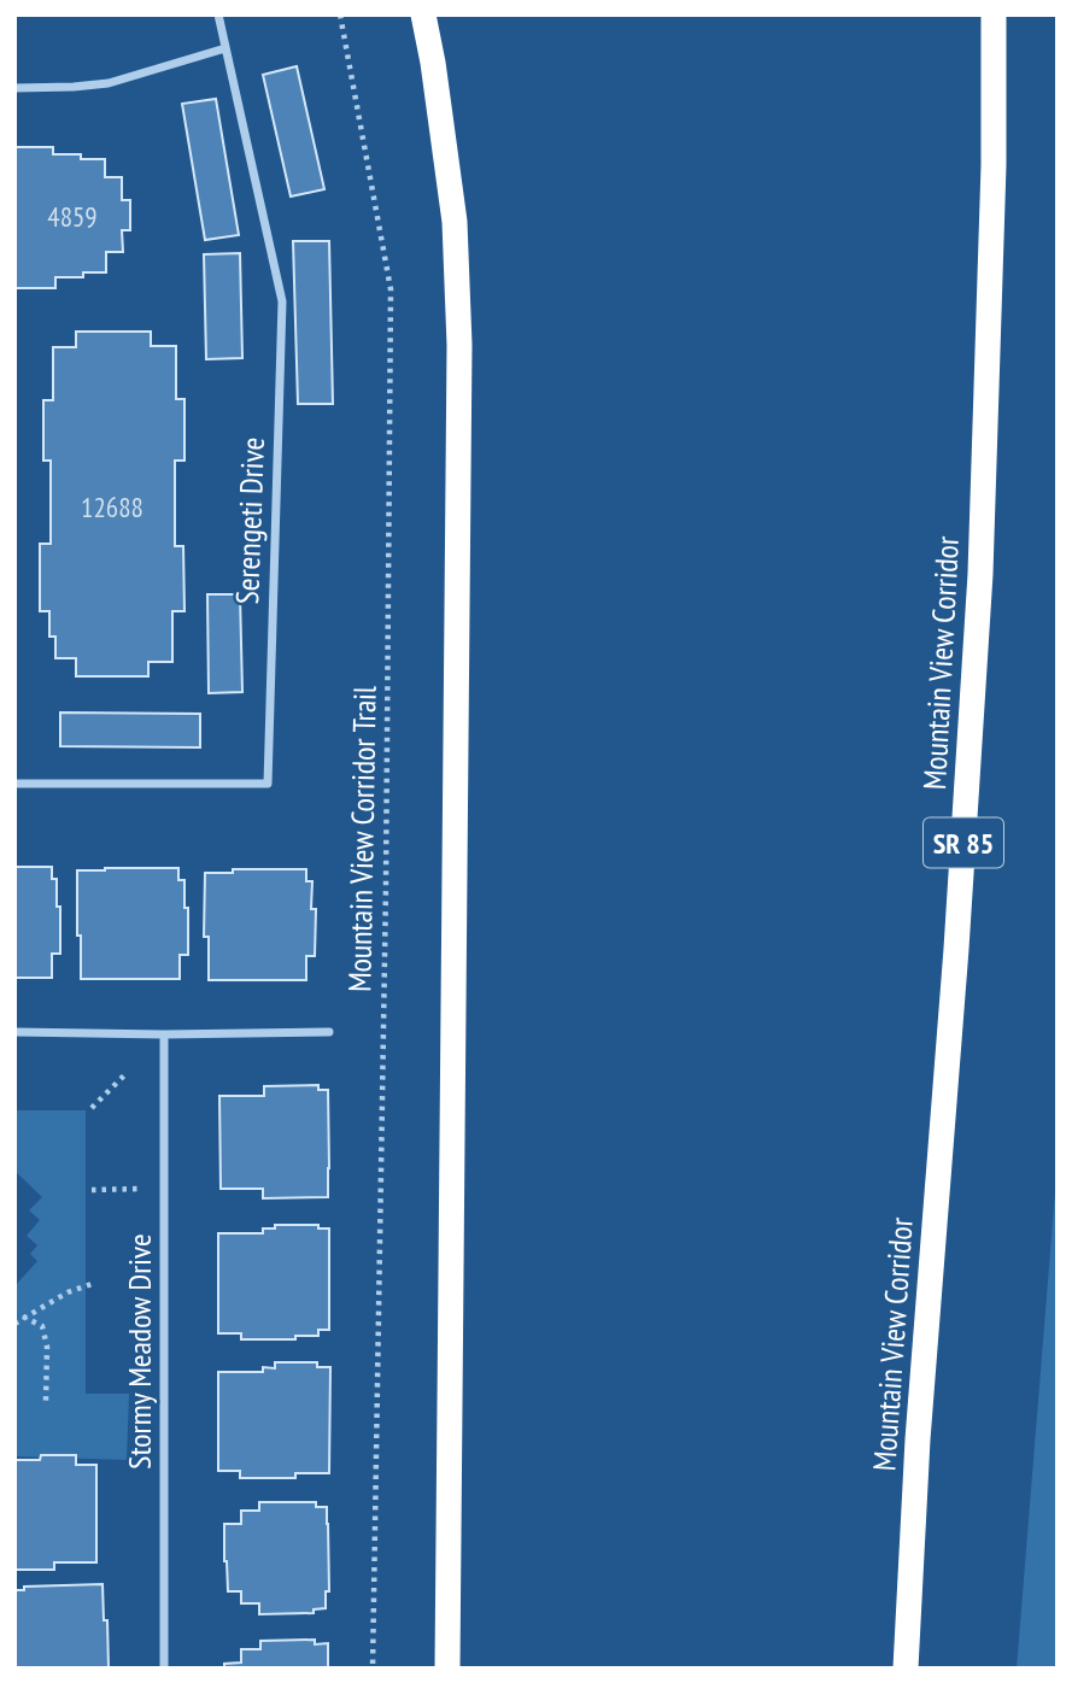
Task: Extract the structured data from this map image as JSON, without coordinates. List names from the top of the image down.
{
  "streets": {
    "highway": ["Mountain View Corridor", "SR 85"],
    "street": ["Serengeti Drive", "Stormy Meadow Drive"],
    "path": ["Mountain View Corridor Trail"]
  },
  "house_numbers": ["4859", "12688"]
}
